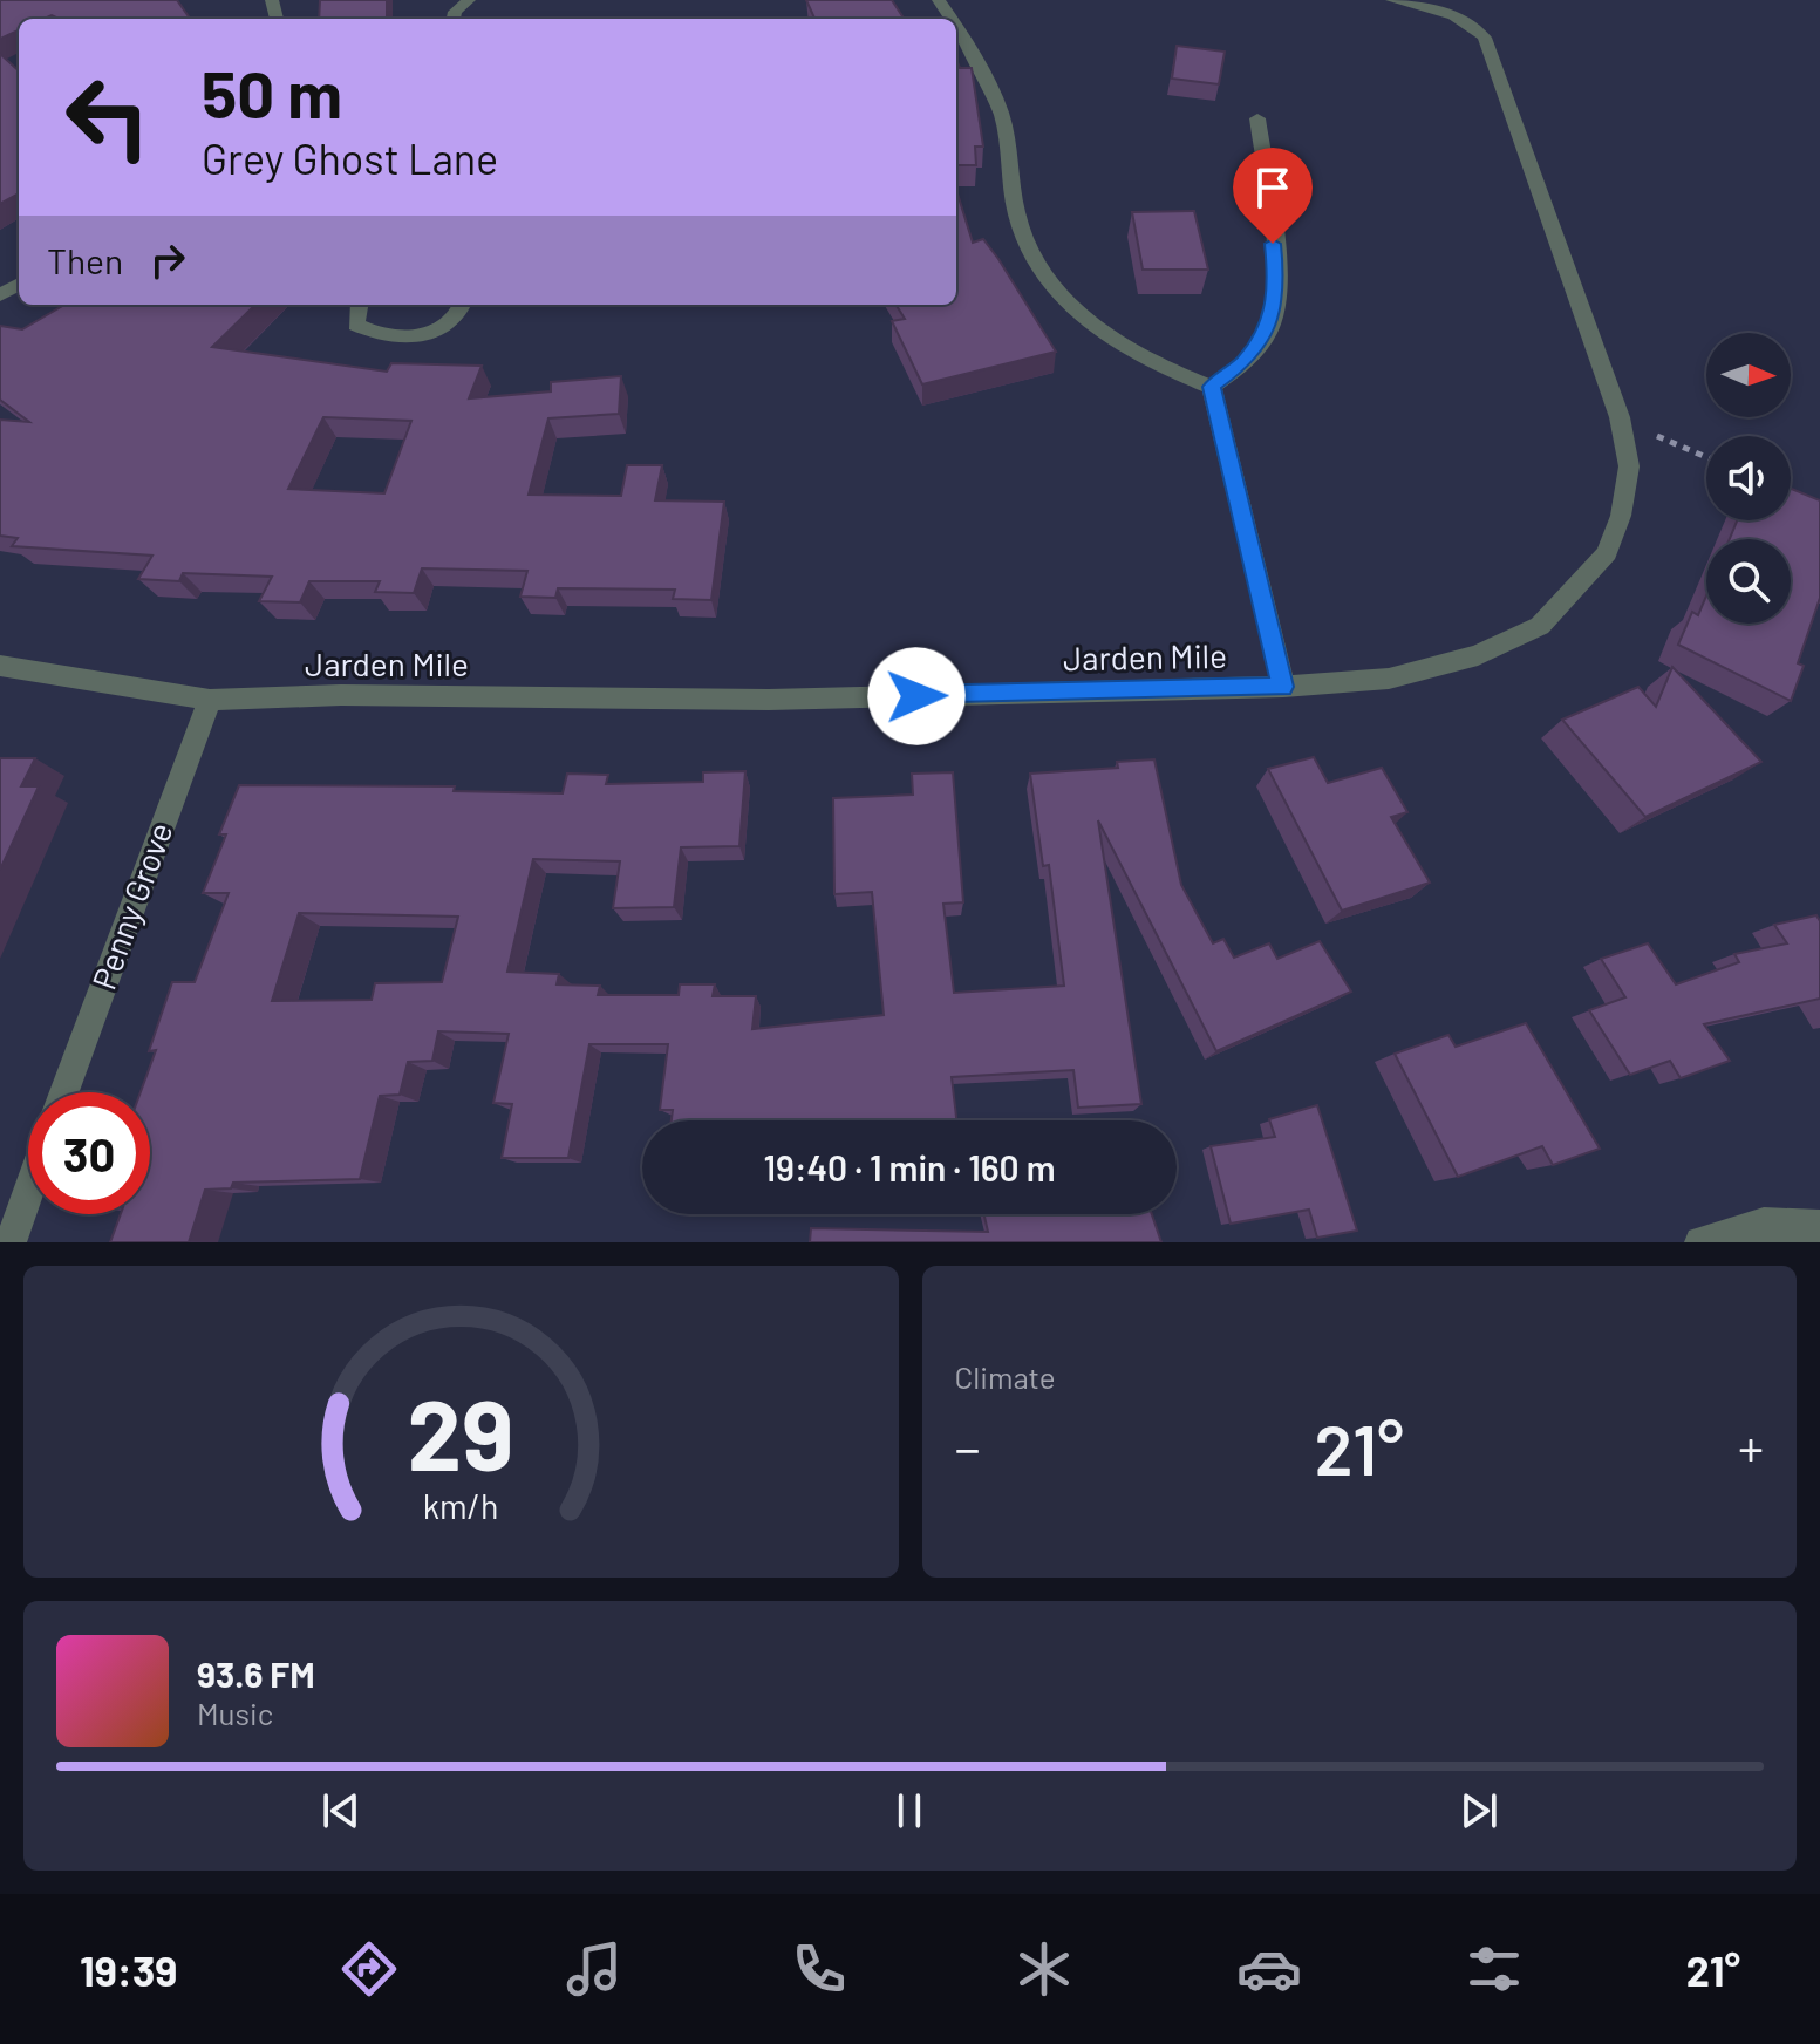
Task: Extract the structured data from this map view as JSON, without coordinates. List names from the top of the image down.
{
  "streets": {
    "street": ["Jarden Mile", "Penny Grove"]
  },
  "crossings": [
    ["Jarden Mile", "Penny Grove"]
  ],
  "north": "right",
  "page": {
    "turn": ["50 m", "Grey Ghost Lane"],
    "then": "Then",
    "limit": "30",
    "trip": "19:40 · 1 min · 160 m",
    "tile": "Climate",
    "heat": ["−", "21°", "+"],
    "song": ["93.6 FM", "Music"],
    "tabs": ["19:39", "21°"],
    "gauge": ["29", "km/h"]
  }
}
